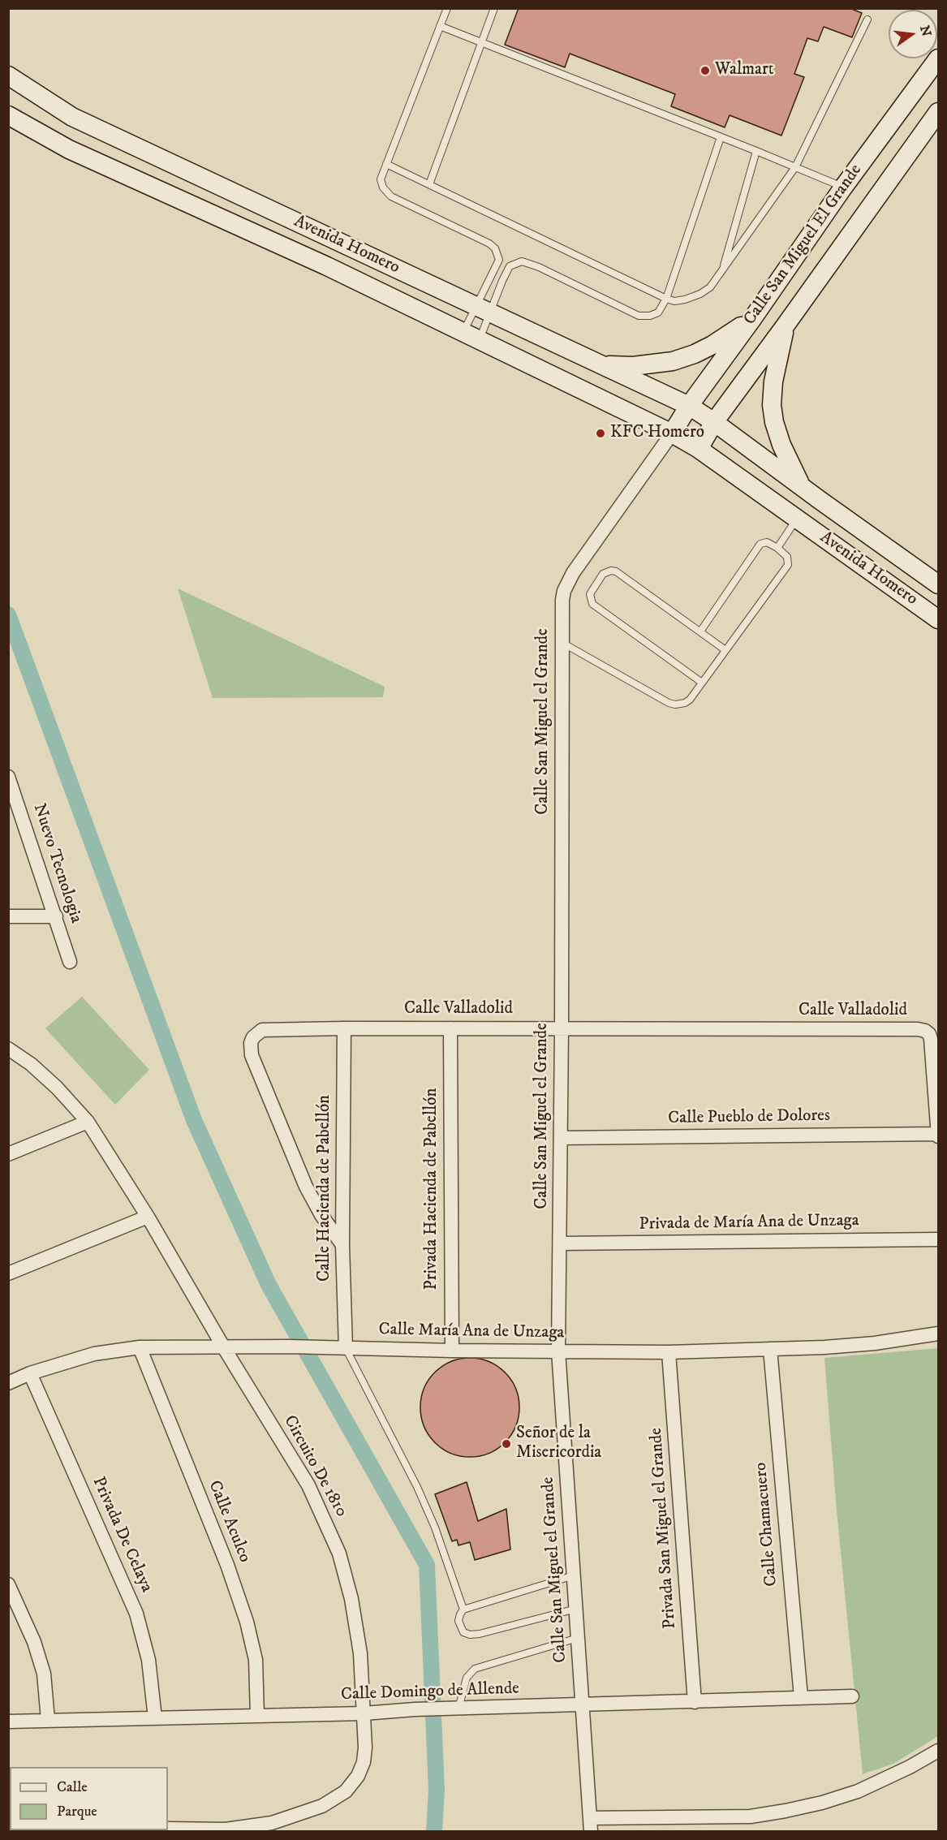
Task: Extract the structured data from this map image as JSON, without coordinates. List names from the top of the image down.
{
  "streets": {
    "main road": ["Avenida Homero", "Calle San Miguel El Grande"],
    "street": [
      "Calle San Miguel el Grande",
      "Nuevo Tecnologia",
      "Calle Valladolid",
      "Calle Pueblo de Dolores",
      "Calle Hacienda de Pabellón",
      "Privada Hacienda de Pabellón",
      "Privada de María Ana de Unzaga",
      "Calle María Ana de Unzaga",
      "Circuito De 1810",
      "Calle Aculco",
      "Calle Chamacuero",
      "Privada San Miguel el Grande",
      "Privada De Celaya",
      "Calle Domingo de Allende"
    ]
  },
  "crossings": [
    ["Avenida Homero", "Calle San Miguel El Grande"],
    ["Avenida Homero", "Calle San Miguel el Grande"],
    ["Calle San Miguel El Grande", "Calle San Miguel el Grande"],
    ["Calle San Miguel el Grande", "Calle Valladolid"],
    ["Calle San Miguel el Grande", "Calle Pueblo de Dolores"],
    ["Calle San Miguel el Grande", "Privada de María Ana de Unzaga"],
    ["Calle San Miguel el Grande", "Calle María Ana de Unzaga"],
    ["Calle San Miguel el Grande", "Calle Domingo de Allende"],
    ["Calle Valladolid", "Calle Pueblo de Dolores"],
    ["Calle Valladolid", "Calle Hacienda de Pabellón"],
    ["Calle Valladolid", "Privada Hacienda de Pabellón"],
    ["Calle Hacienda de Pabellón", "Calle María Ana de Unzaga"],
    ["Privada Hacienda de Pabellón", "Calle María Ana de Unzaga"],
    ["Calle María Ana de Unzaga", "Circuito De 1810"],
    ["Calle María Ana de Unzaga", "Calle Aculco"],
    ["Calle María Ana de Unzaga", "Calle Chamacuero"],
    ["Calle María Ana de Unzaga", "Privada San Miguel el Grande"],
    ["Calle María Ana de Unzaga", "Privada De Celaya"],
    ["Circuito De 1810", "Calle Domingo de Allende"],
    ["Calle Aculco", "Calle Domingo de Allende"],
    ["Calle Chamacuero", "Calle Domingo de Allende"],
    ["Privada San Miguel el Grande", "Calle Domingo de Allende"],
    ["Privada De Celaya", "Calle Domingo de Allende"]
  ],
  "places": ["Walmart", "KFC Homero", "Señor de la Misericordia"],
  "legend": ["Calle", "Parque"],
  "north": "right"
}
